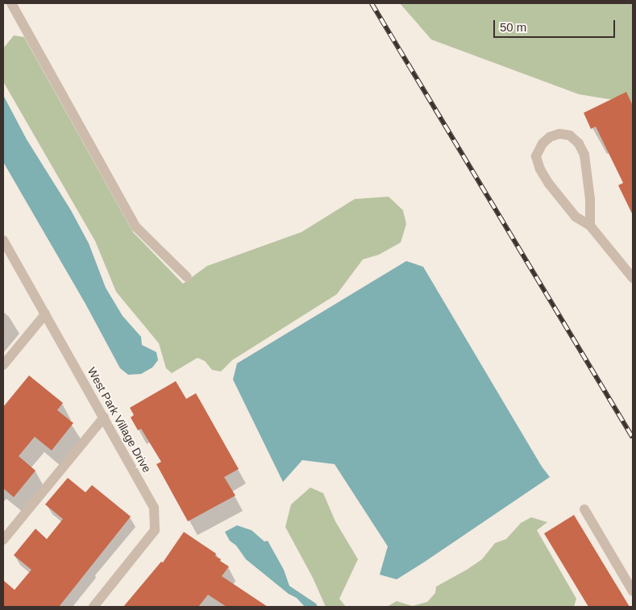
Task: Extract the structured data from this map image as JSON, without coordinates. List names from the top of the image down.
{
  "streets": {
    "street": ["West Park Village Drive"]
  },
  "scale_bar": "50 m"
}
